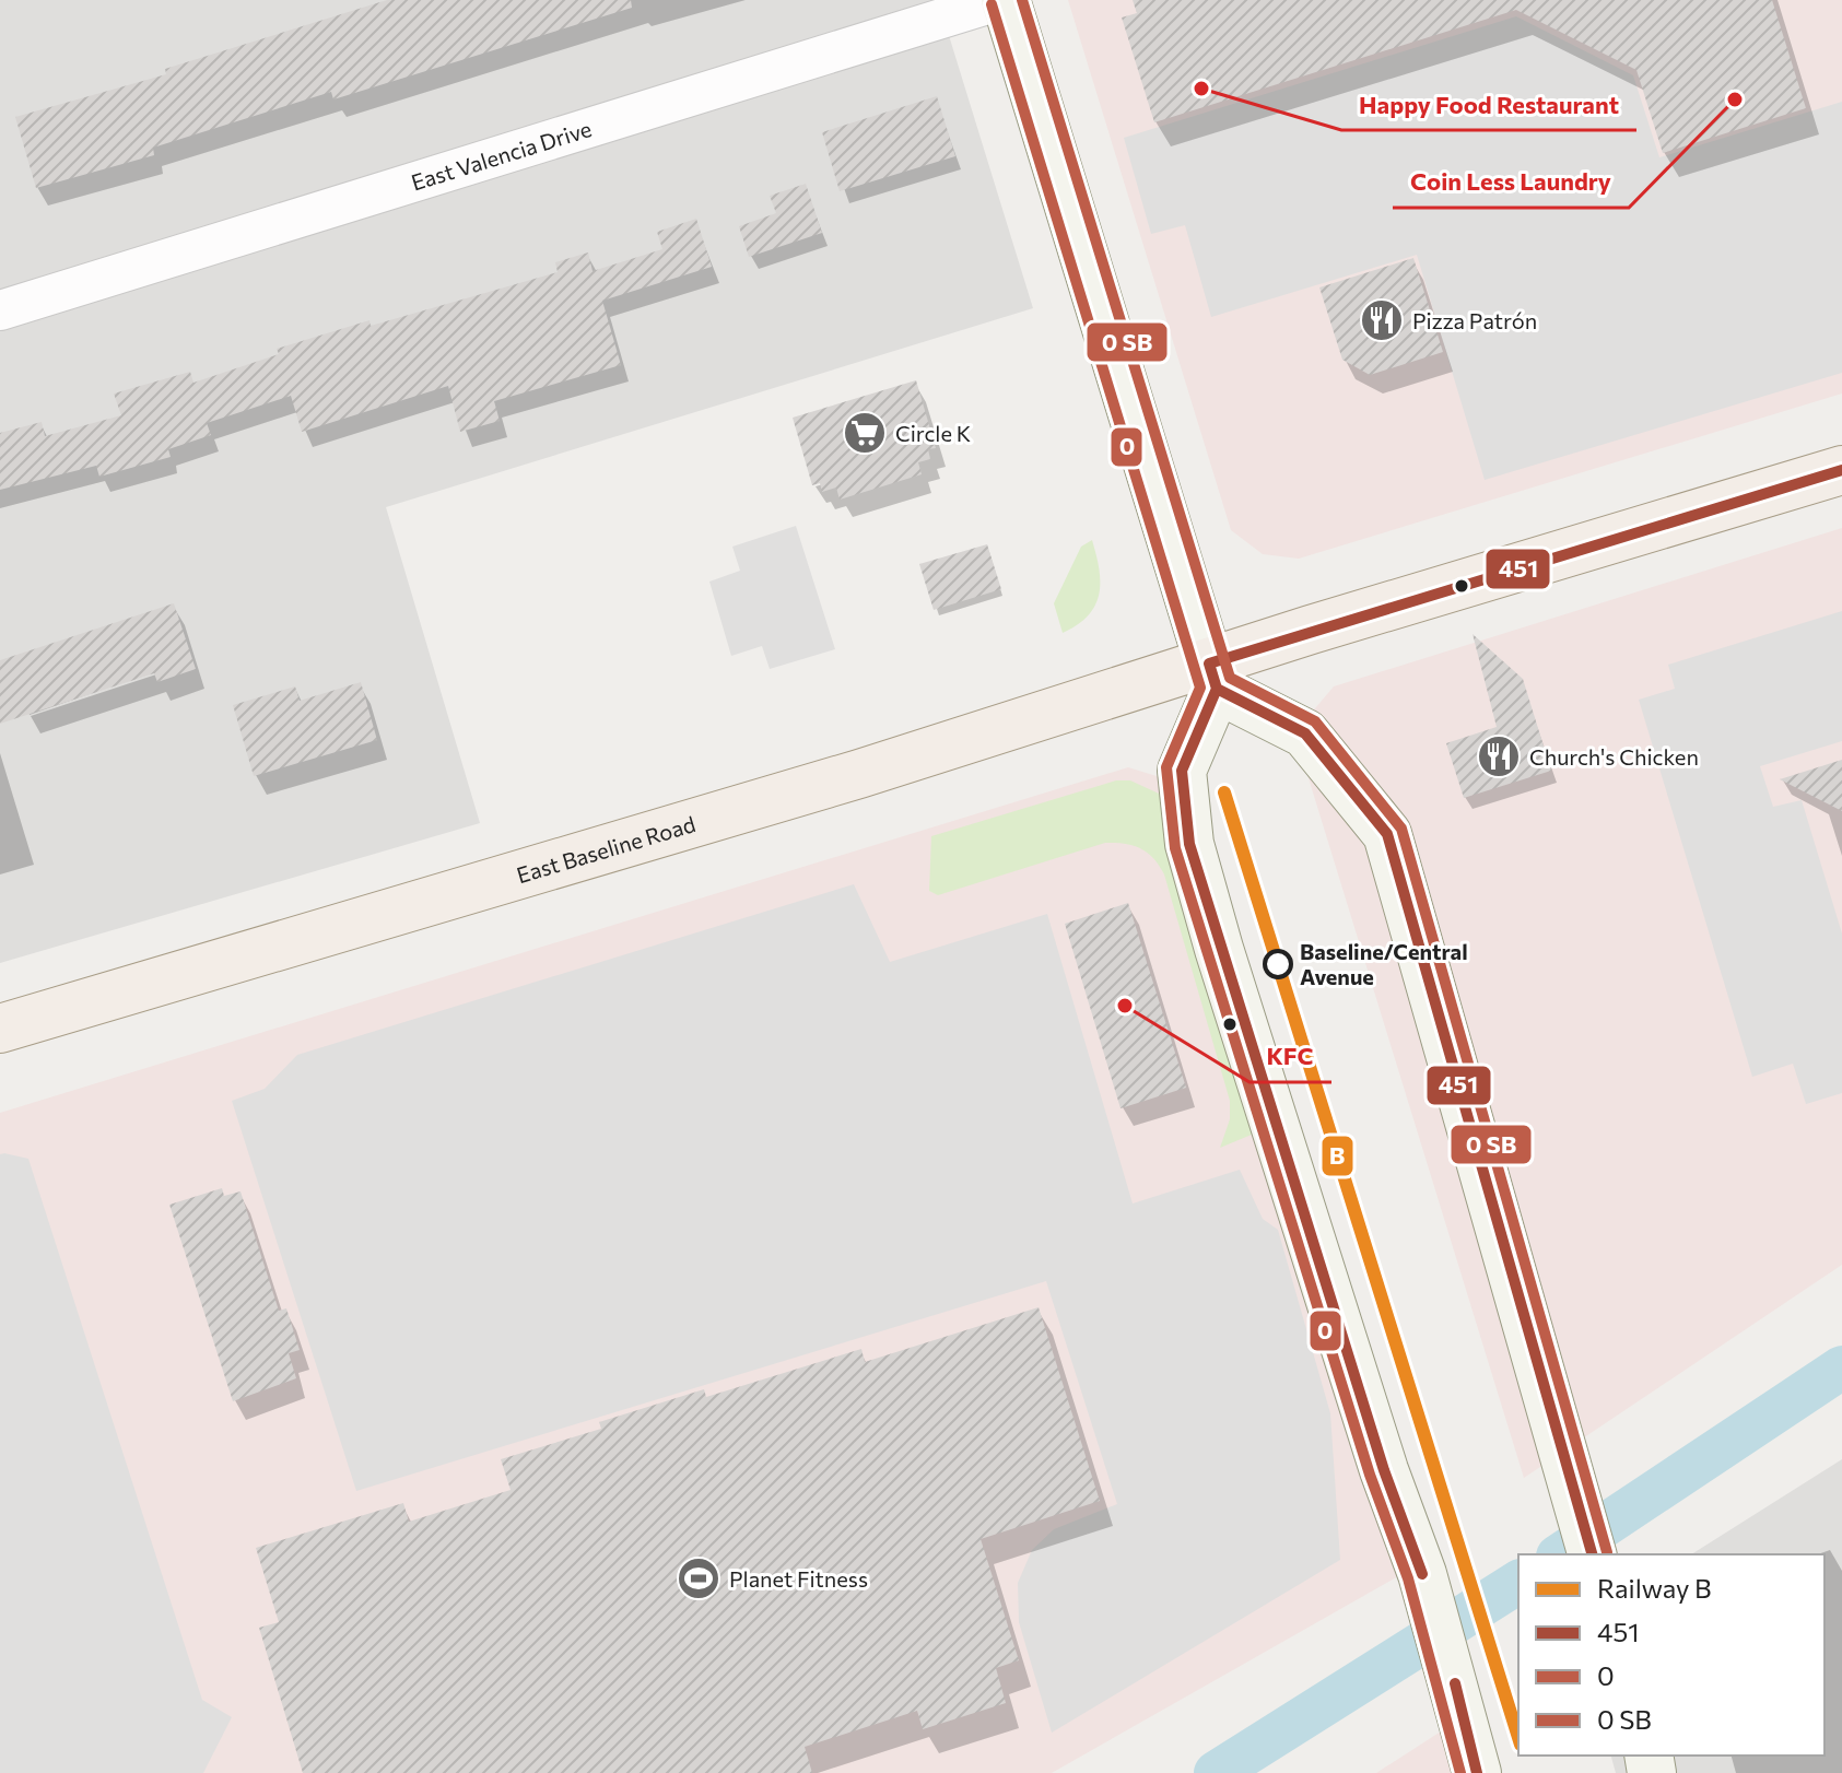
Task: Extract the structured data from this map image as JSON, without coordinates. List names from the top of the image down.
{
  "streets": {
    "main road": ["East Baseline Road"],
    "street": ["East Valencia Drive"]
  },
  "places": {
    "other": [
      "Happy Food Restaurant",
      "Coin Less Laundry",
      "Baseline/Central Avenue",
      "KFC"
    ],
    "restaurant": ["Pizza Patrón", "Church's Chicken"],
    "supermarket": ["Circle K"],
    "sports": ["Planet Fitness"]
  },
  "lines": ["transit line 0", "transit line 451", "rail line B"],
  "legend": [
    "Railway B",
    "451",
    "0",
    "0 SB"
  ]
}
